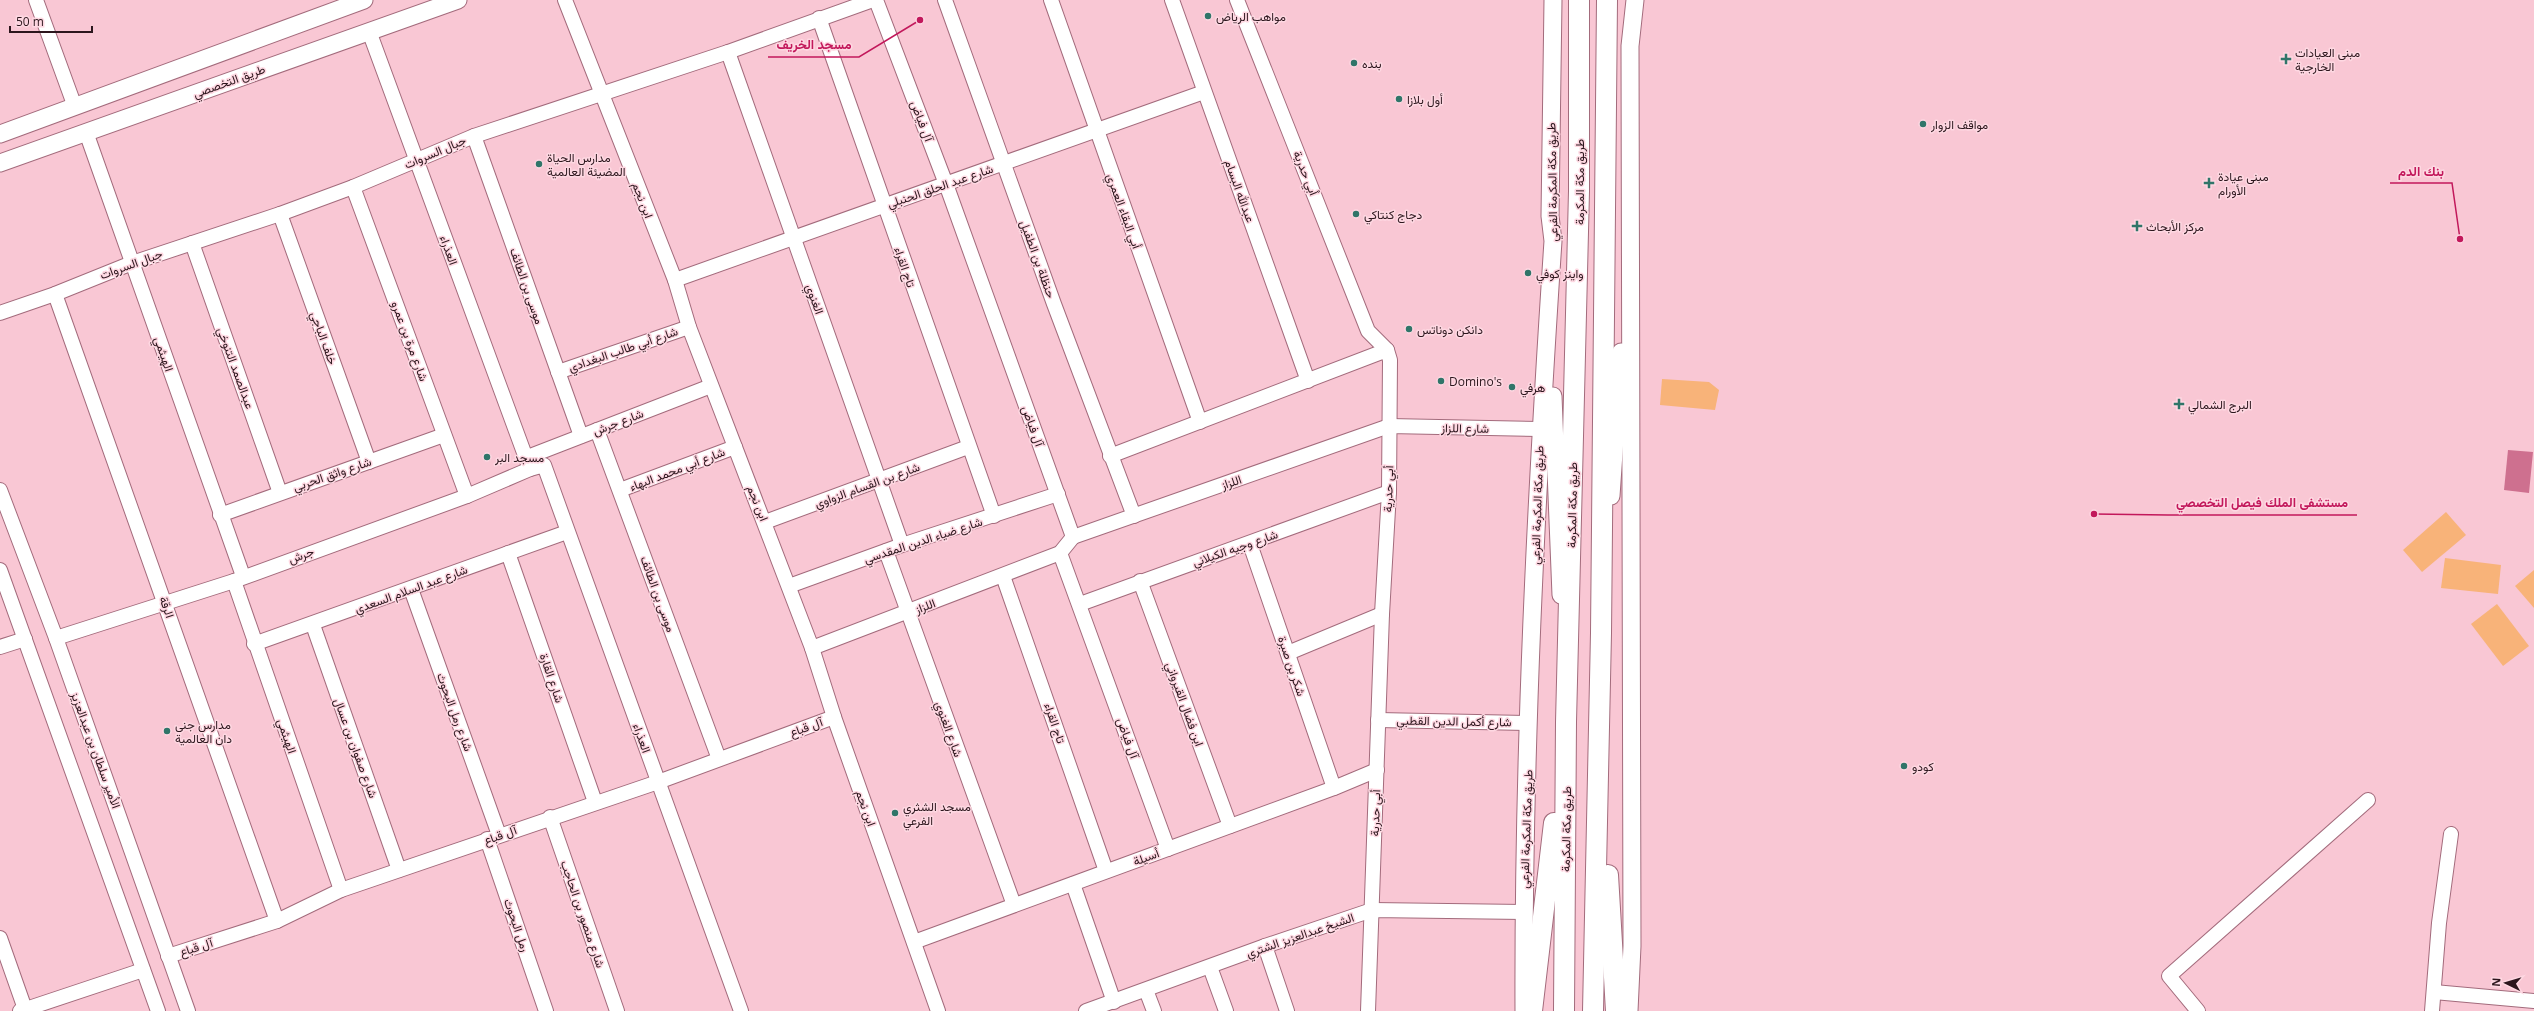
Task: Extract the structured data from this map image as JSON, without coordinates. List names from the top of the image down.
{
  "streets": {
    "highway": ["طريق مكة المكرمة"],
    "main road": ["طريق التخصصي", "طريق مكة المكرمة الفرعي"],
    "street": [
      "آل فياض",
      "جبال السروات",
      "أبي حدرية",
      "شارع عبد الحلق الحنبلي",
      "عبدالله البسام",
      "ابن نجم",
      "أبي البقاء العمري",
      "العذراء",
      "حنظلة بن الطفيل",
      "تاج القراء",
      "موسى بن الطائف",
      "الغنوي",
      "خلف الباجي",
      "شارع مرة بن عمرو",
      "شارع أبي طالب البغدادي",
      "الهيثمي",
      "عبدالصمد التنوخي",
      "شارع جرش",
      "شارع اللزاز",
      "شارع أبي محمد البهاء",
      "شارع واثق الحربي",
      "اللزاز",
      "شارع بن القسام الزواوي",
      "شارع ضياء الدين المقدسي",
      "شارع وجيه الكيلاني",
      "جرش",
      "شارع عبد السلام السعدي",
      "الرقة",
      "شكر بن صبرة",
      "شارع القارة",
      "ابن فضال القيرواني",
      "شارع رمل البحوث",
      "شارع أكمل الدين القطبي",
      "آل قباع",
      "شارع الغنوي",
      "شارع صفوان بن عسال",
      "الأمير سلطان بن عبدالعزيز",
      "أسيلة",
      "شارع منصور بن الحاجب",
      "رمل البحوث",
      "الشيخ عبدالعزيز الشتري"
    ]
  },
  "crossings": [
    ["طريق التخصصي", "العذراء"],
    ["طريق التخصصي", "الهيثمي"],
    ["آل فياض", "شارع عبد الحلق الحنبلي"],
    ["آل فياض", "اللزاز"],
    ["آل فياض", "شارع ضياء الدين المقدسي"],
    ["آل فياض", "شارع وجيه الكيلاني"],
    ["آل فياض", "أسيلة"],
    ["جبال السروات", "ابن نجم"],
    ["جبال السروات", "العذراء"],
    ["جبال السروات", "تاج القراء"],
    ["جبال السروات", "موسى بن الطائف"],
    ["جبال السروات", "الغنوي"],
    ["جبال السروات", "خلف الباجي"],
    ["جبال السروات", "شارع مرة بن عمرو"],
    ["جبال السروات", "الهيثمي"],
    ["جبال السروات", "عبدالصمد التنوخي"],
    ["جبال السروات", "الرقة"],
    ["أبي حدرية", "شارع اللزاز"],
    ["أبي حدرية", "اللزاز"],
    ["أبي حدرية", "شارع وجيه الكيلاني"],
    ["أبي حدرية", "شارع أكمل الدين القطبي"],
    ["أبي حدرية", "أسيلة"],
    ["أبي حدرية", "الشيخ عبدالعزيز الشتري"],
    ["طريق مكة المكرمة الفرعي", "شارع اللزاز"],
    ["طريق مكة المكرمة الفرعي", "شارع أكمل الدين القطبي"],
    ["طريق مكة المكرمة الفرعي", "الشيخ عبدالعزيز الشتري"],
    ["شارع عبد الحلق الحنبلي", "عبدالله البسام"],
    ["شارع عبد الحلق الحنبلي", "ابن نجم"],
    ["شارع عبد الحلق الحنبلي", "أبي البقاء العمري"],
    ["شارع عبد الحلق الحنبلي", "حنظلة بن الطفيل"],
    ["شارع عبد الحلق الحنبلي", "تاج القراء"],
    ["شارع عبد الحلق الحنبلي", "الغنوي"],
    ["ابن نجم", "شارع أبي طالب البغدادي"],
    ["ابن نجم", "شارع جرش"],
    ["ابن نجم", "شارع أبي محمد البهاء"],
    ["ابن نجم", "اللزاز"],
    ["ابن نجم", "شارع بن القسام الزواوي"],
    ["ابن نجم", "شارع ضياء الدين المقدسي"],
    ["ابن نجم", "آل قباع"],
    ["ابن نجم", "أسيلة"],
    ["العذراء", "شارع جرش"],
    ["العذراء", "جرش"],
    ["العذراء", "شارع عبد السلام السعدي"],
    ["العذراء", "آل قباع"],
    ["حنظلة بن الطفيل", "اللزاز"],
    ["تاج القراء", "اللزاز"],
    ["تاج القراء", "شارع بن القسام الزواوي"],
    ["تاج القراء", "شارع ضياء الدين المقدسي"],
    ["تاج القراء", "أسيلة"],
    ["موسى بن الطائف", "شارع أبي طالب البغدادي"],
    ["موسى بن الطائف", "شارع جرش"],
    ["موسى بن الطائف", "شارع أبي محمد البهاء"],
    ["موسى بن الطائف", "آل قباع"],
    ["الغنوي", "شارع بن القسام الزواوي"],
    ["الغنوي", "شارع ضياء الدين المقدسي"],
    ["خلف الباجي", "شارع واثق الحربي"],
    ["شارع مرة بن عمرو", "شارع واثق الحربي"],
    ["شارع مرة بن عمرو", "جرش"],
    ["الهيثمي", "شارع واثق الحربي"],
    ["الهيثمي", "جرش"],
    ["الهيثمي", "شارع عبد السلام السعدي"],
    ["الهيثمي", "آل قباع"],
    ["عبدالصمد التنوخي", "شارع واثق الحربي"],
    ["شارع جرش", "جرش"],
    ["شارع اللزاز", "اللزاز"],
    ["اللزاز", "شارع الغنوي"],
    ["شارع ضياء الدين المقدسي", "شارع الغنوي"],
    ["شارع وجيه الكيلاني", "شكر بن صبرة"],
    ["شارع وجيه الكيلاني", "ابن فضال القيرواني"],
    ["جرش", "الرقة"],
    ["جرش", "الأمير سلطان بن عبدالعزيز"],
    ["شارع عبد السلام السعدي", "شارع القارة"],
    ["شارع عبد السلام السعدي", "شارع رمل البحوث"],
    ["شارع عبد السلام السعدي", "شارع صفوان بن عسال"],
    ["الرقة", "آل قباع"],
    ["شكر بن صبرة", "أسيلة"],
    ["شارع القارة", "آل قباع"],
    ["ابن فضال القيرواني", "أسيلة"],
    ["شارع رمل البحوث", "آل قباع"],
    ["شارع رمل البحوث", "رمل البحوث"],
    ["آل قباع", "شارع صفوان بن عسال"],
    ["آل قباع", "الأمير سلطان بن عبدالعزيز"],
    ["آل قباع", "شارع منصور بن الحاجب"],
    ["آل قباع", "رمل البحوث"],
    ["شارع الغنوي", "أسيلة"]
  ],
  "places": {
    "other": [
      "مواهب الرياض",
      "مسجد الخريف",
      "بنده",
      "أول بلازا",
      "مواقف الزوار",
      "مدارس الحياة المضيئة العالمية",
      "دجاج كنتاكي",
      "بنك الدم",
      "واينز كوفي",
      "دانكن دوناتس",
      "Domino's",
      "هرفي",
      "مسجد البر",
      "مستشفى الملك فيصل التخصصي",
      "مدارس جنى دان العالمية",
      "كودو",
      "مسجد الشثري الفرعي"
    ],
    "health": [
      "مبنى العيادات الخارجية",
      "مبنى عيادة الأورام",
      "مركز الأبحاث",
      "البرج الشمالي"
    ]
  },
  "scale_bar": "50 m",
  "north": "left"
}
